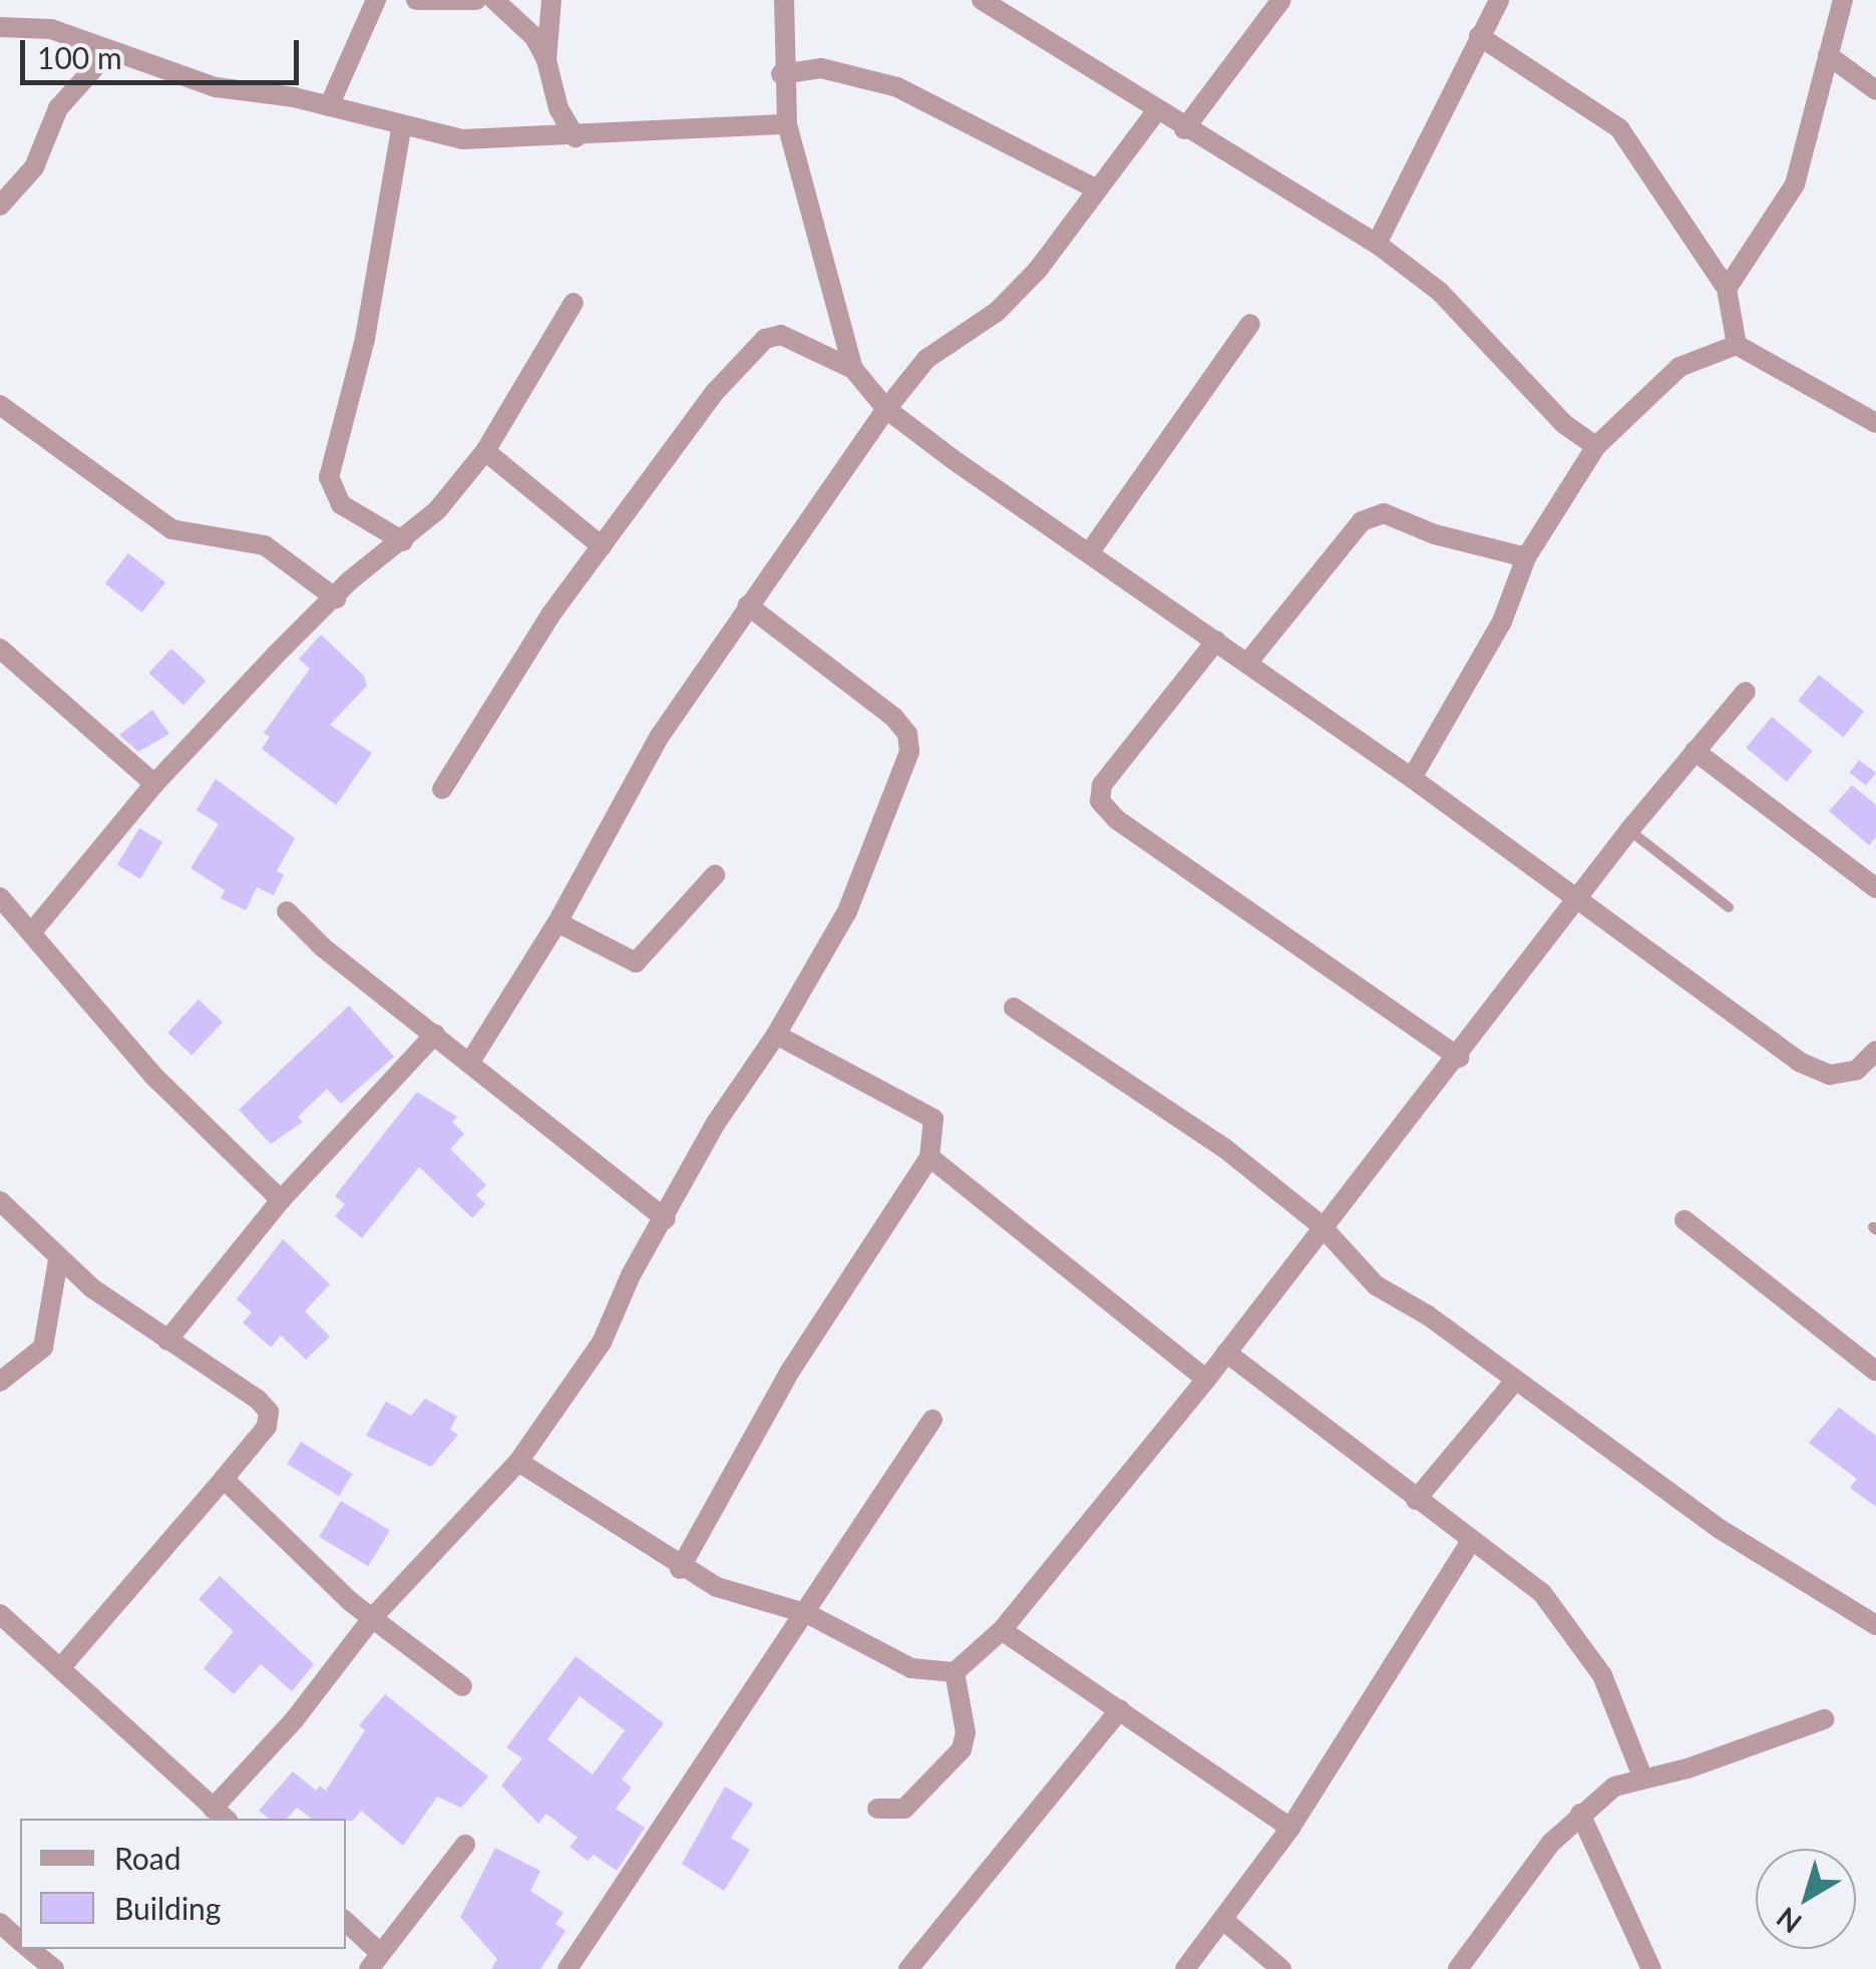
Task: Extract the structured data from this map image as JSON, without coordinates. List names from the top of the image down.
{
  "legend": ["Road", "Building"],
  "scale_bar": "100 m",
  "north": "bottom left"
}
